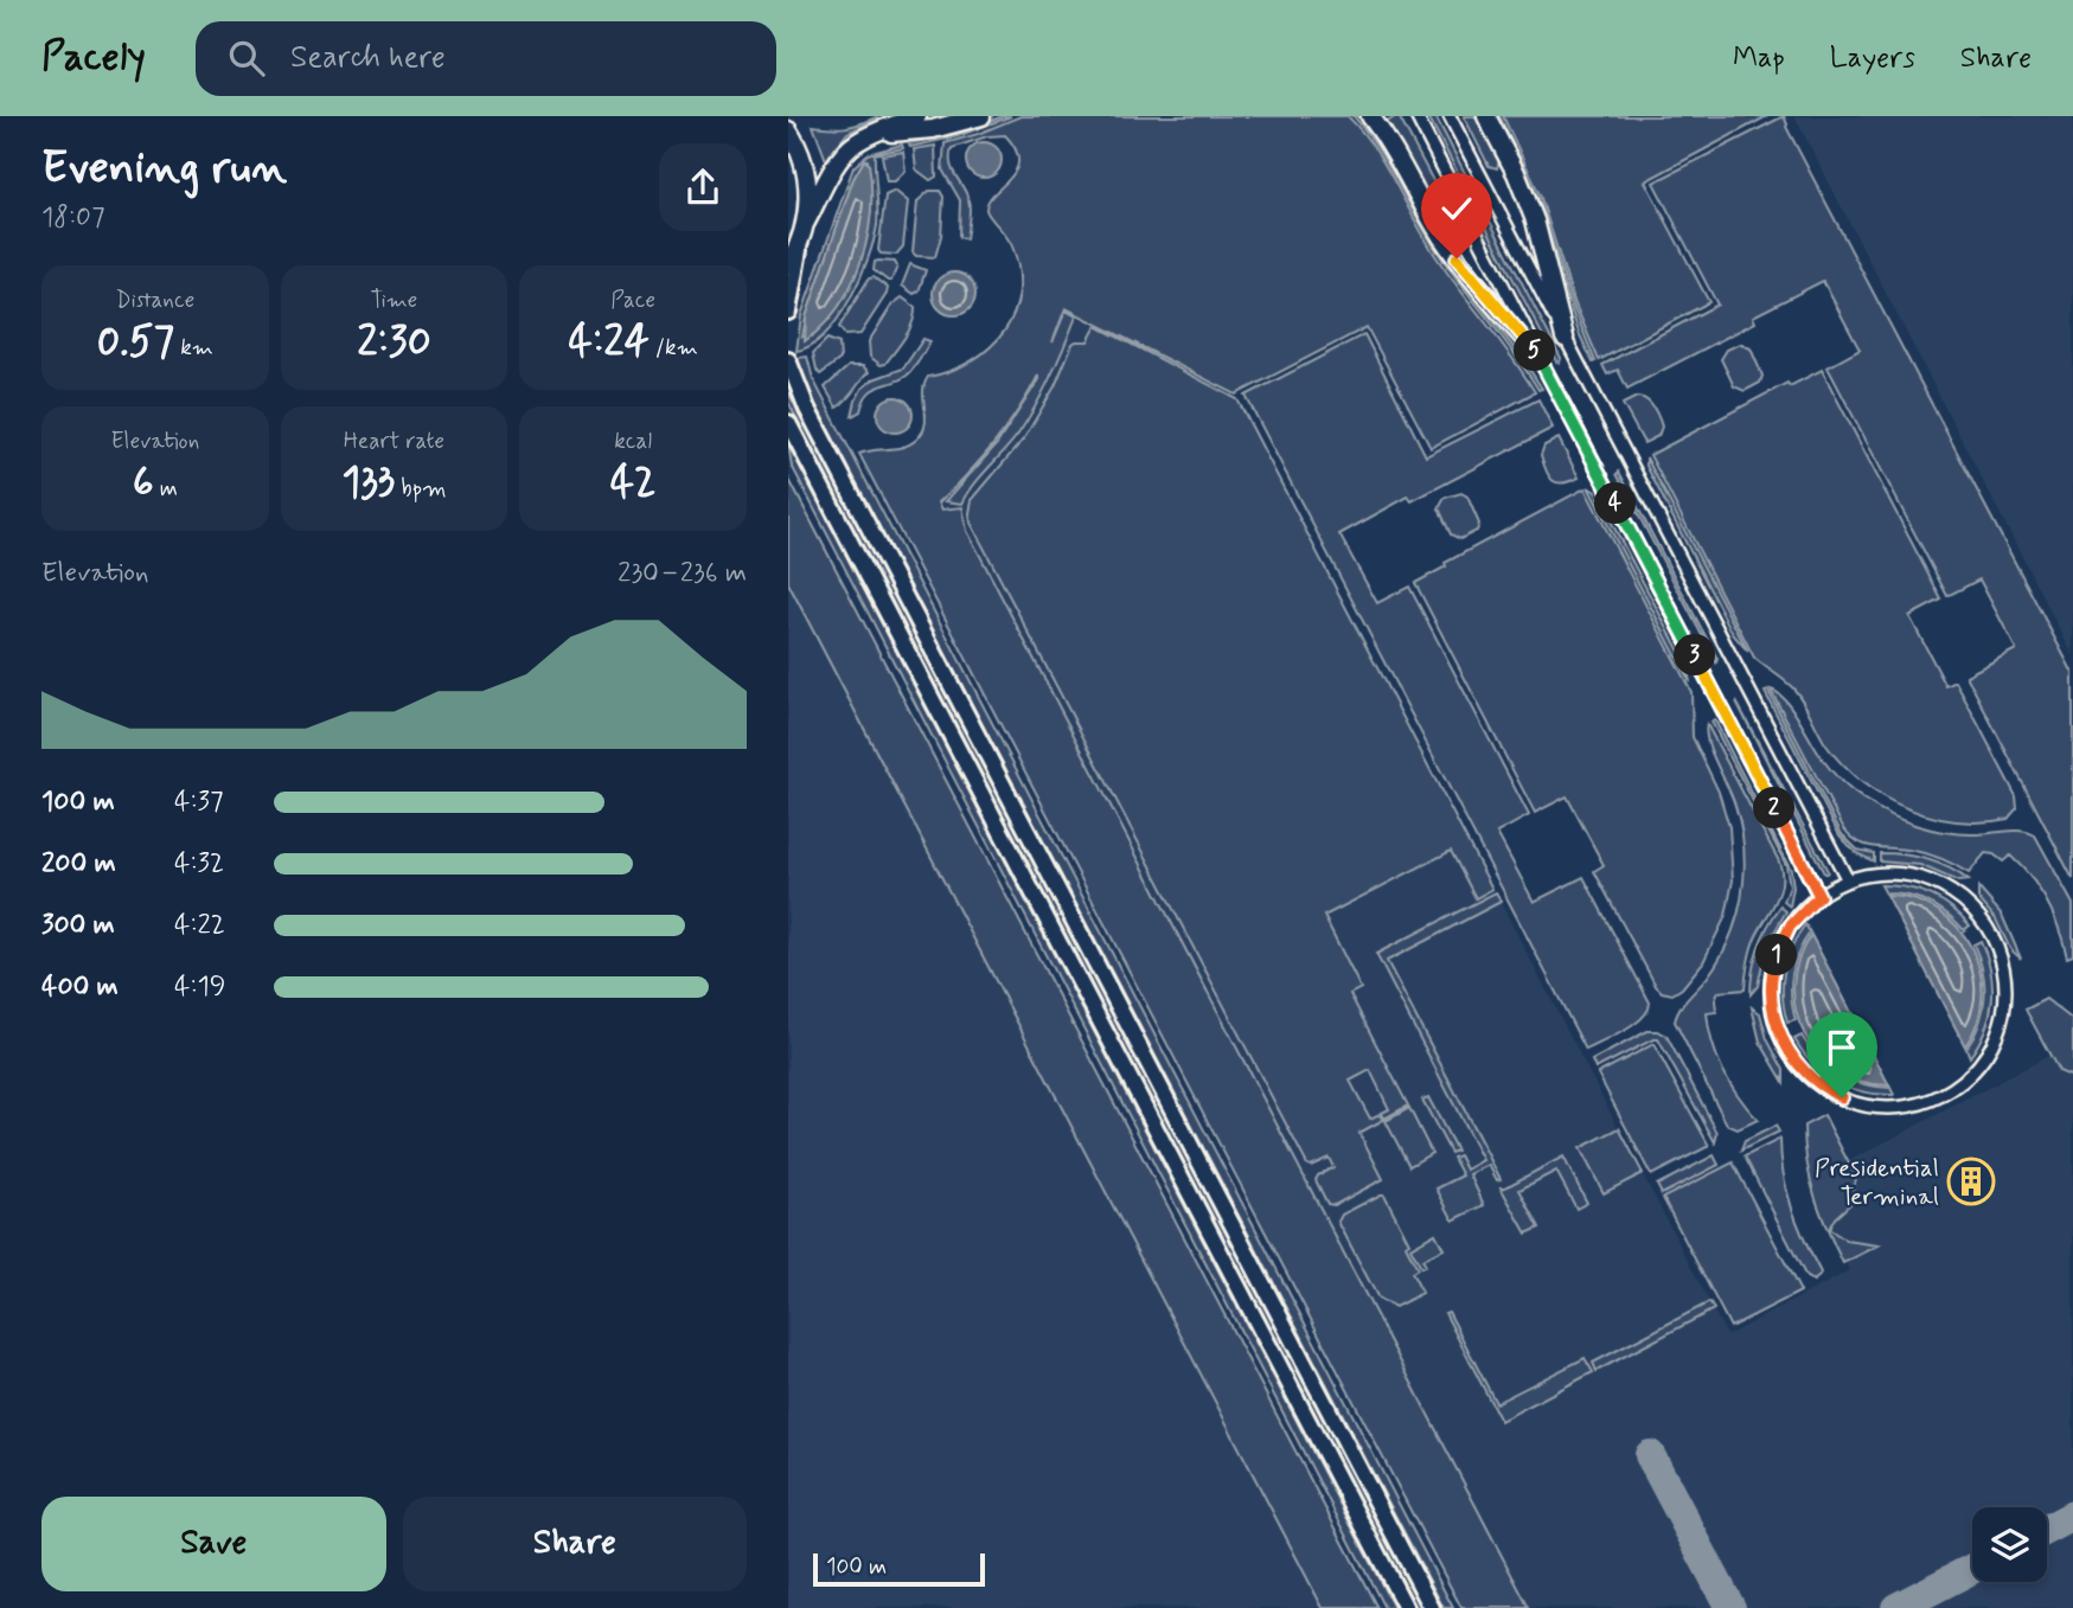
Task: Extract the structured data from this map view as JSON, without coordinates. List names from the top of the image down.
{
  "places": {
    "building": ["Presidential Terminal"]
  },
  "scale_bar": "100 m",
  "page": {
    "header": "Pacely",
    "search": "Search here",
    "nav": ["Map", "Layers", "Share"],
    "heading": ["Evening run", "18:07"],
    "stats": [
      ["Distance", "0.57 km"],
      ["Time", "2:30"],
      ["Pace", "4:24 /km"],
      ["Elevation", "6 m"],
      ["Heart rate", "133 bpm"],
      ["kcal", "42"]
    ],
    "pins": [
      "5",
      "4",
      "3",
      "2",
      "1"
    ],
    "chart": ["Elevation", "230–236 m"],
    "list": [
      {
        "name": "100 m",
        "note": "4:37"
      },
      {
        "name": "200 m",
        "note": "4:32"
      },
      {
        "name": "300 m",
        "note": "4:22"
      },
      {
        "name": "400 m",
        "note": "4:19"
      }
    ],
    "buttons": ["Save", "Share"],
    "scale": "100 m"
  }
}
